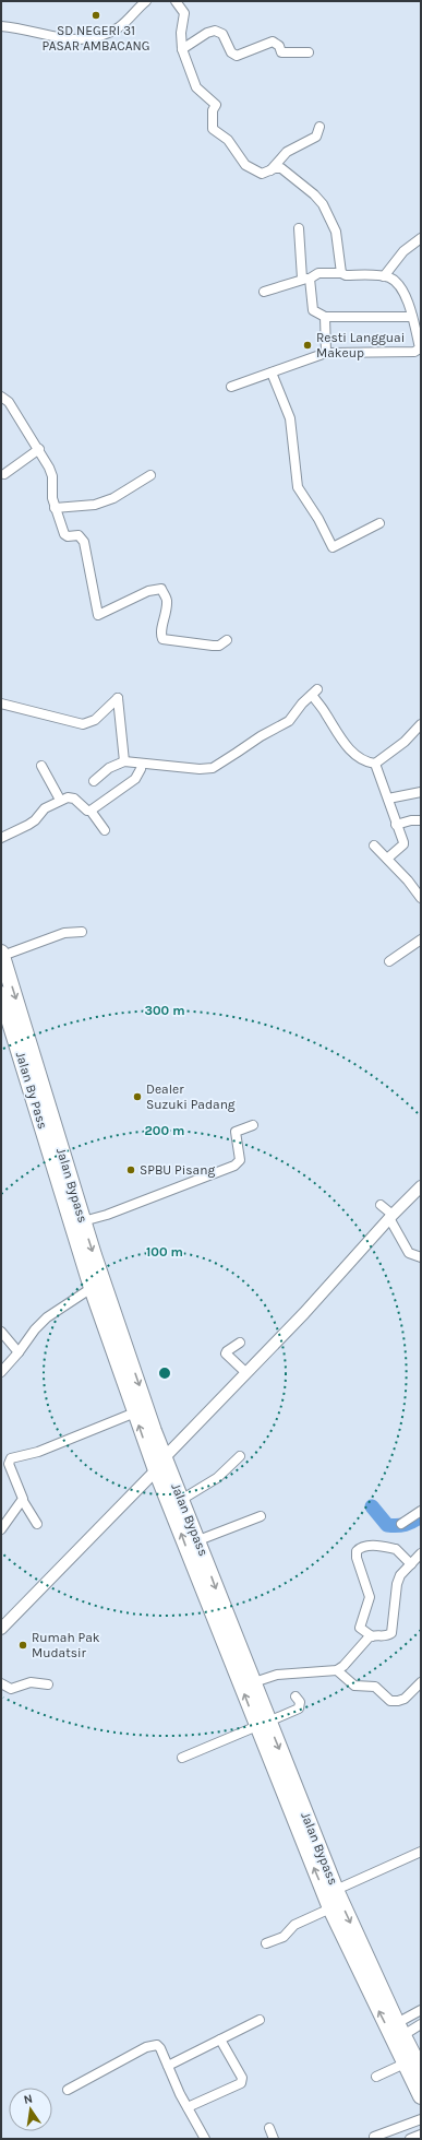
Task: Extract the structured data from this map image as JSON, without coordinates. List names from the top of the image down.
{
  "streets": {
    "highway": ["Jalan By Pass", "Jalan Bypass"]
  },
  "places": [
    "SD NEGERI 31 PASAR AMBACANG",
    "Resti Langguai Makeup",
    "Dealer Suzuki Padang",
    "SPBU Pisang",
    "Rumah Pak Mudatsir"
  ],
  "north": "top",
  "rings": ["300 m", "200 m", "100 m"]
}
